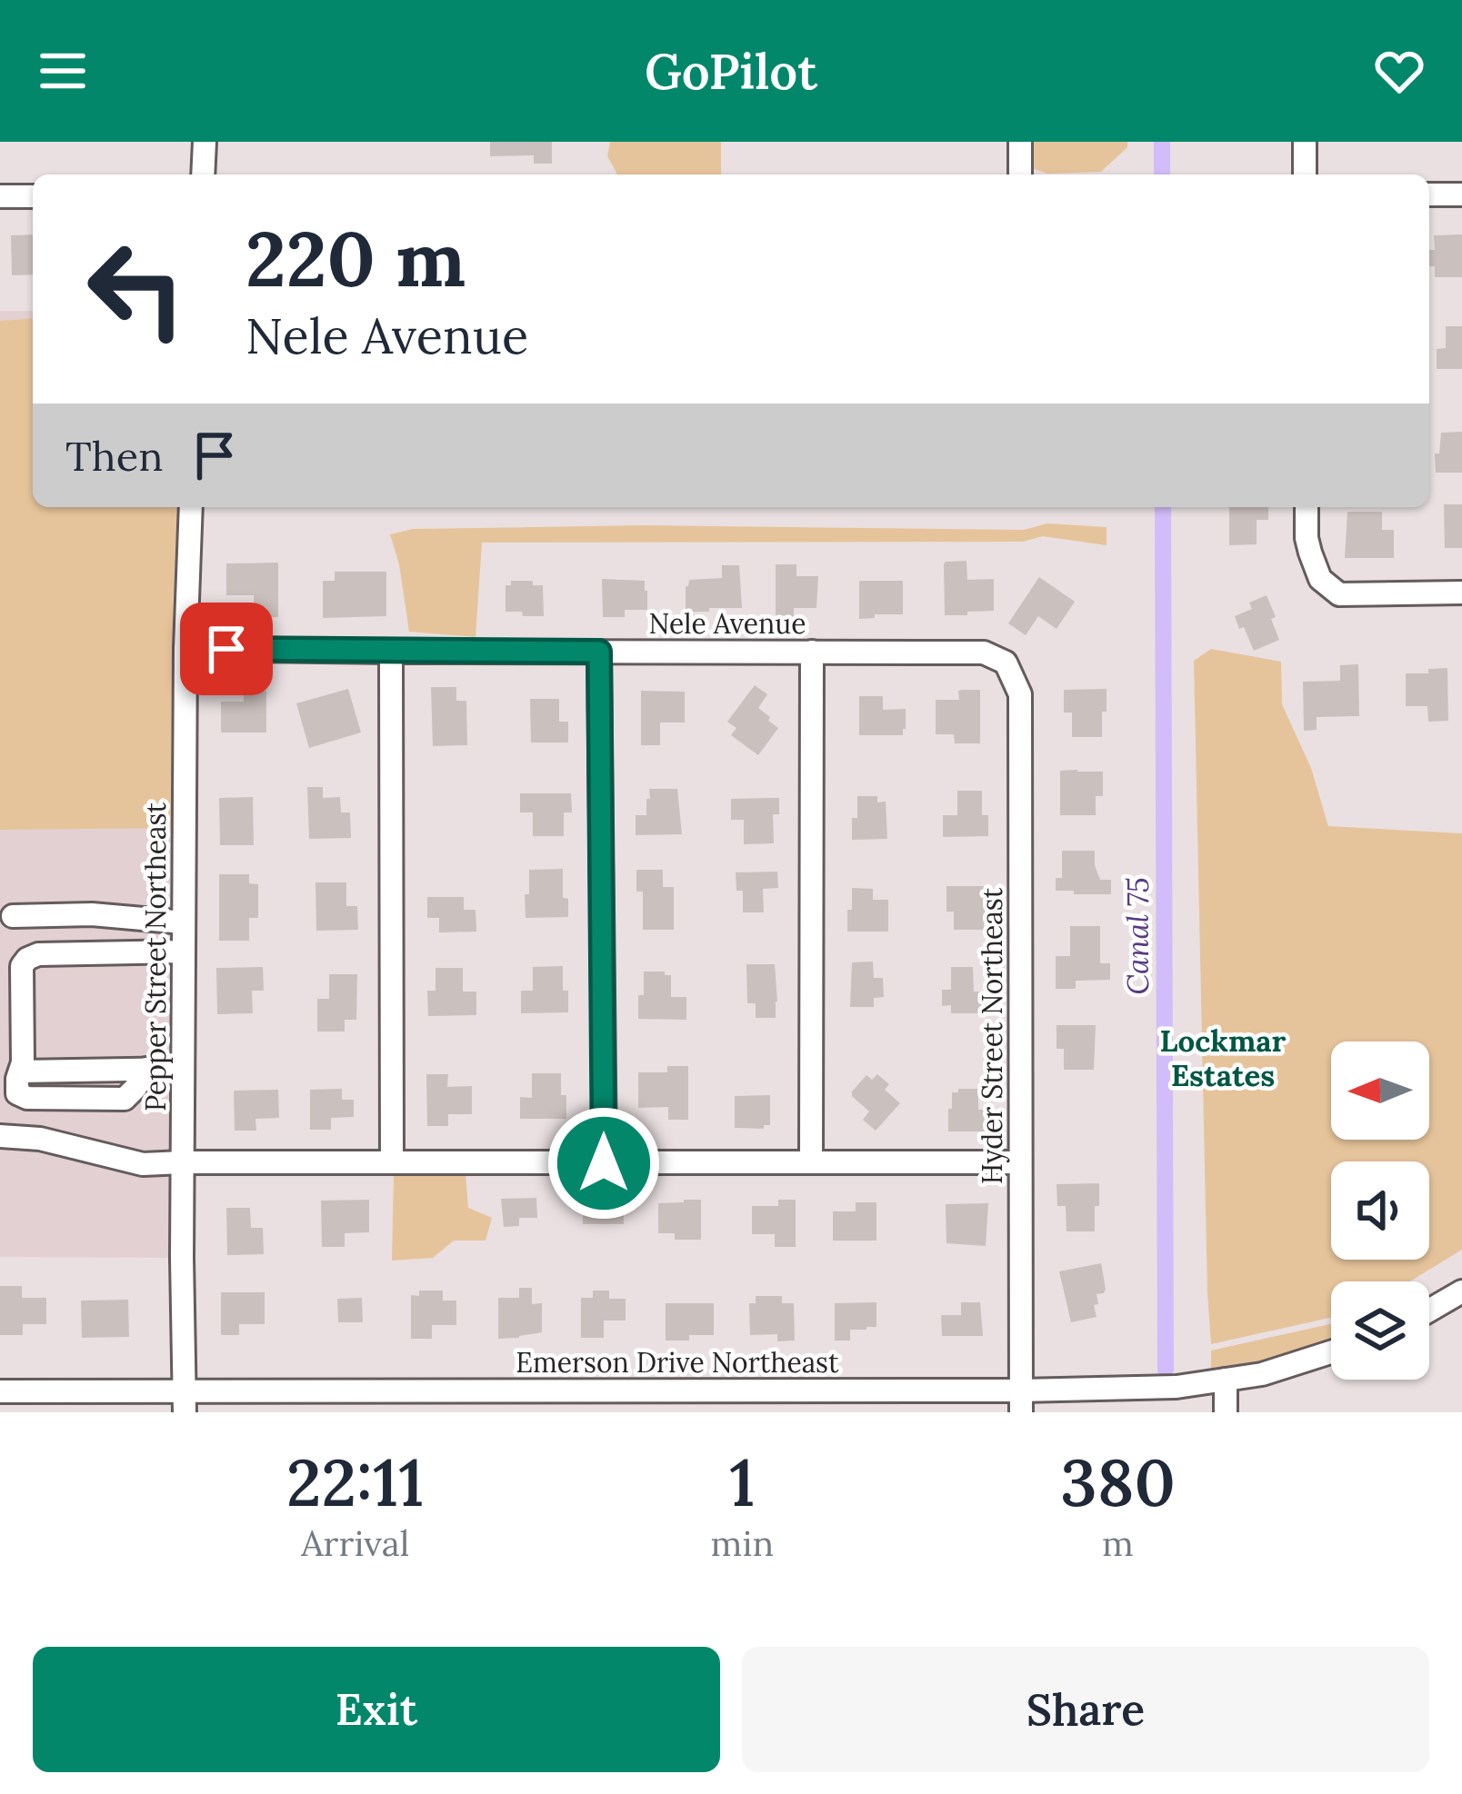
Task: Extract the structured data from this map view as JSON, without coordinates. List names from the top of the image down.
{
  "streets": {
    "street": [
      "Nele Avenue",
      "Pepper Street Northeast",
      "Hyder Street Northeast",
      "Emerson Drive Northeast"
    ]
  },
  "crossings": [
    ["Nele Avenue", "Pepper Street Northeast"],
    ["Nele Avenue", "Hyder Street Northeast"],
    ["Pepper Street Northeast", "Emerson Drive Northeast"],
    ["Hyder Street Northeast", "Emerson Drive Northeast"]
  ],
  "districts": ["Lockmar Estates"],
  "water": ["Canal 75"],
  "north": "left",
  "page": {
    "header": "GoPilot",
    "turn": ["220 m", "Nele Avenue"],
    "then": "Then",
    "eta": [
      "22:11",
      "Arrival",
      "1",
      "min",
      "380",
      "m"
    ],
    "buttons": ["Exit", "Share"]
  }
}
